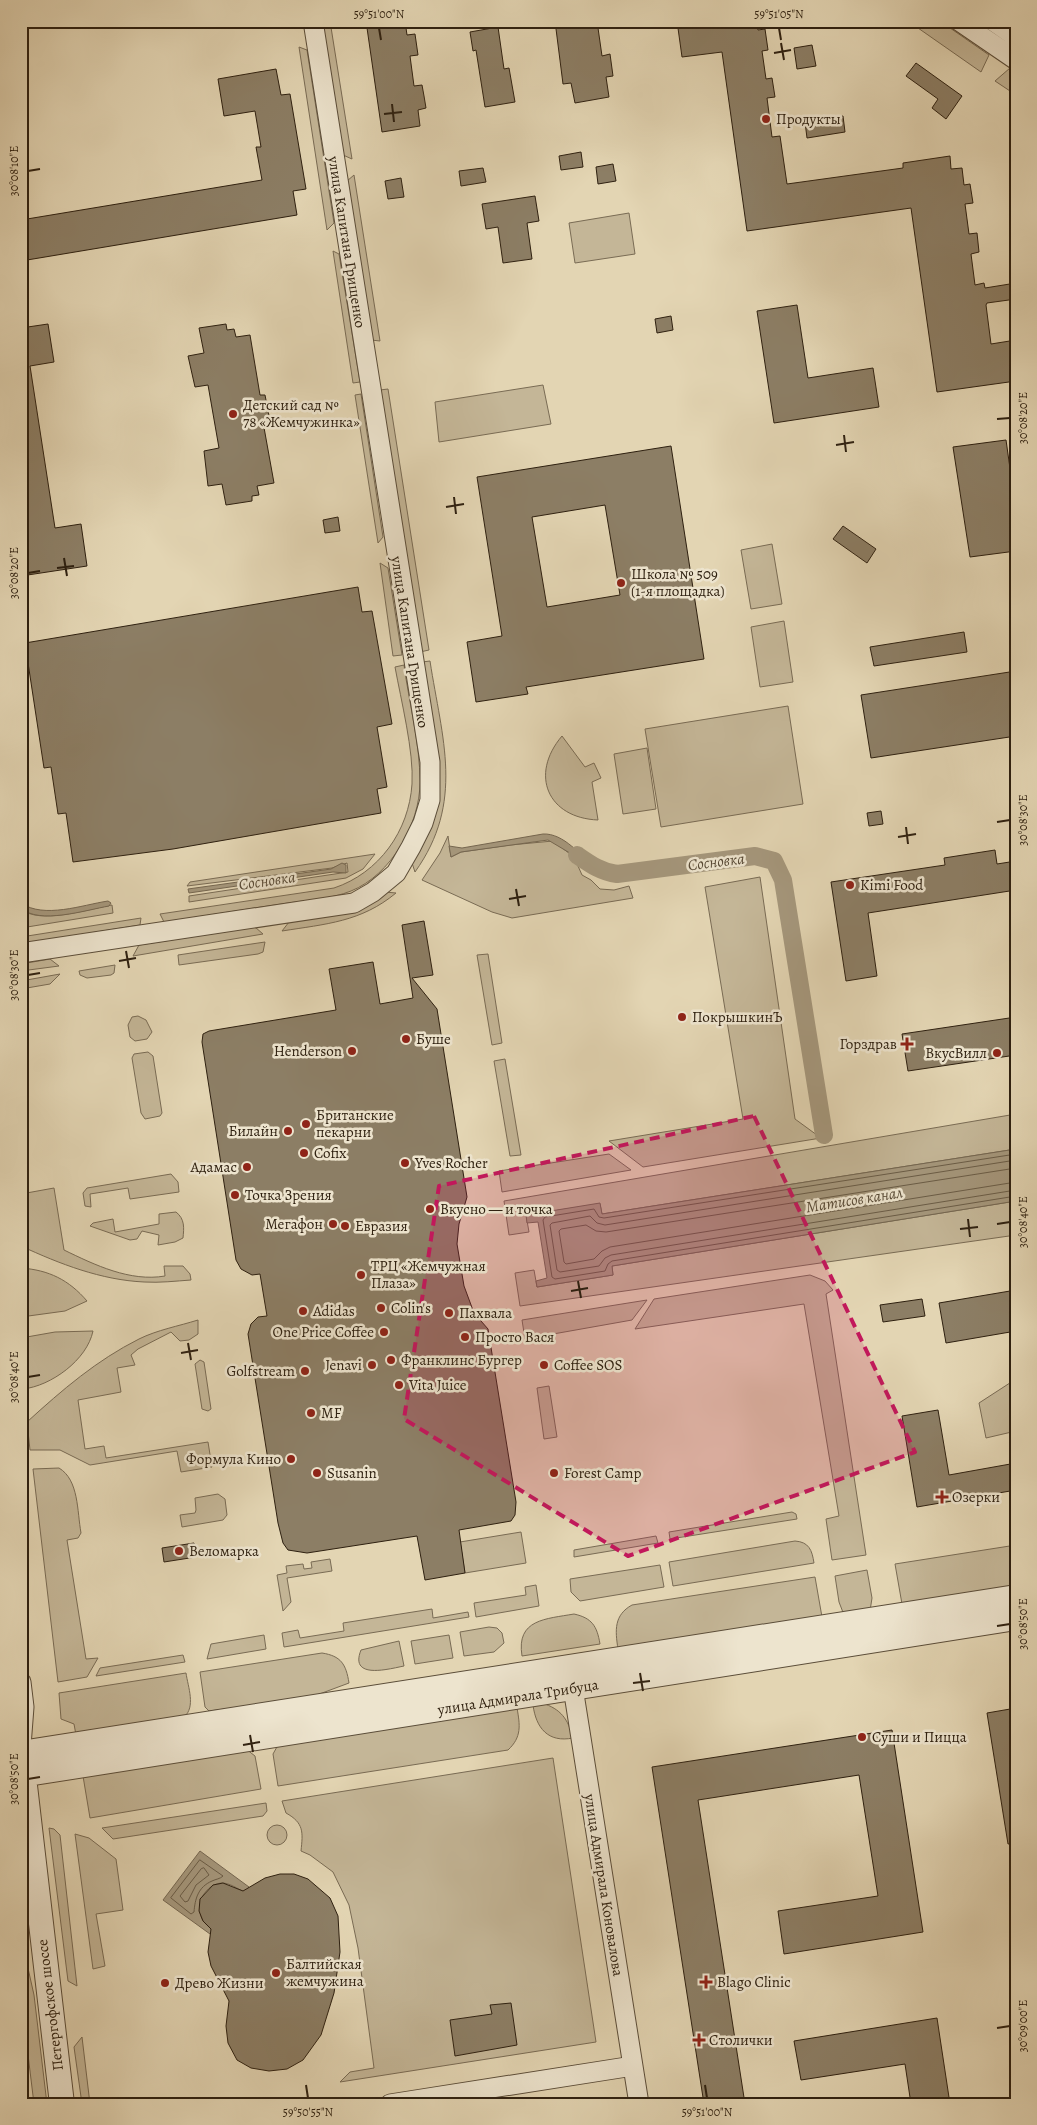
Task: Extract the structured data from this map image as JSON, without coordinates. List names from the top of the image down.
{
  "streets": {
    "street": [
      "улица Капитана Грищенко",
      "улица Адмирала Трибуца",
      "улица Адмирала Коновалова",
      "Петергофское шоссе"
    ]
  },
  "crossings": [
    ["улица Адмирала Трибуца", "улица Адмирала Коновалова"],
    ["улица Адмирала Трибуца", "Петергофское шоссе"]
  ],
  "water": ["Сосновка", "Матисов канал"],
  "places": {
    "other": [
      "Продукты",
      "Детский сад № 78 «Жемчужинка»",
      "Школа № 509 (1-я площадка)",
      "Kimi Food",
      "ПокрышкинЪ",
      "Буше",
      "Henderson",
      "ВкусВилл",
      "Британские пекарни",
      "Билайн",
      "Cofix",
      "Yves Rocher",
      "Адамас",
      "Точка Зрения",
      "Вкусно — и точка",
      "Мегафон",
      "Евразия",
      "ТРЦ «Жемчужная Плаза»",
      "Colin's",
      "Adidas",
      "Пахвала",
      "One Price Coffee",
      "Просто Вася",
      "Франклинс Бургер",
      "Jenavi",
      "Coffee SOS",
      "Golfstream",
      "Vita Juice",
      "MF",
      "Формула Кино",
      "Susanin",
      "Forest Camp",
      "Веломарка",
      "Суши и Пицца",
      "Балтийская жемчужина",
      "Древо Жизни"
    ],
    "health": [
      "Горздрав",
      "Озерки",
      "Blago Clinic",
      "Столички"
    ]
  },
  "coordinates": [
    "59°51'00\"N",
    "59°51'05\"N",
    "30°08'10\"E",
    "30°08'20\"E",
    "30°08'30\"E",
    "30°08'40\"E",
    "30°08'50\"E",
    "30°09'00\"E",
    "59°50'55\"N"
  ]
}
